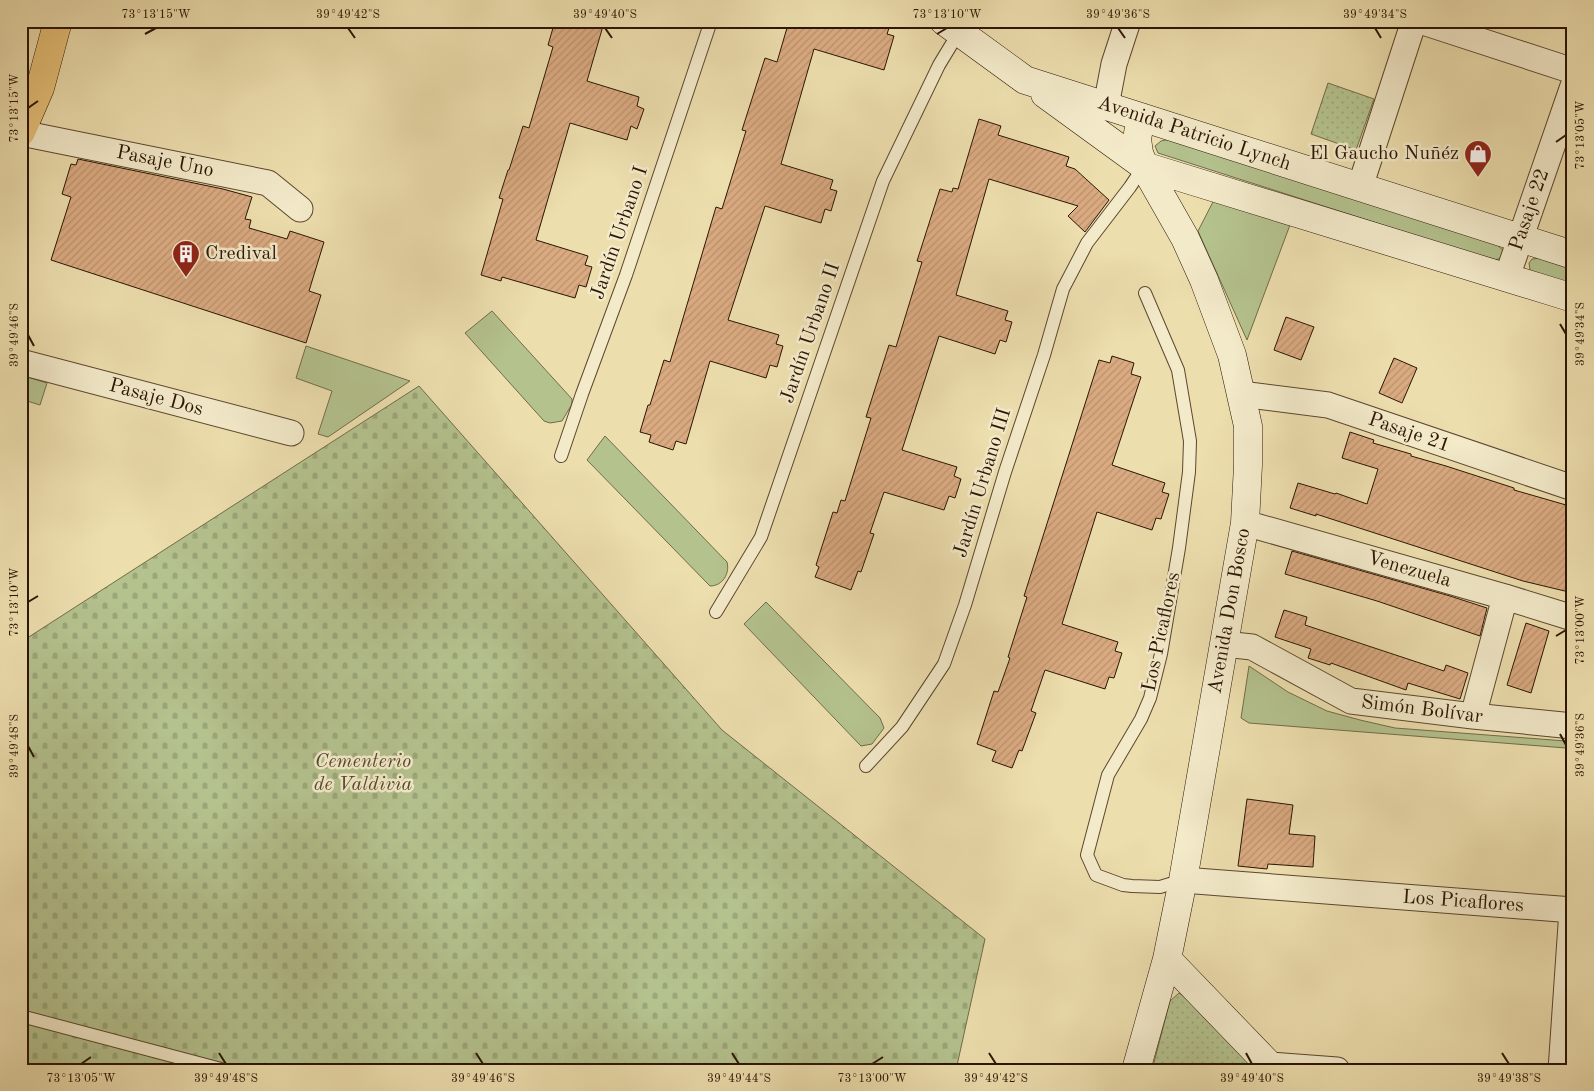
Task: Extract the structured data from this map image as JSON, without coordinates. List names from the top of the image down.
{
  "streets": {
    "main road": ["Avenida Patricio Lynch", "Avenida Don Bosco"],
    "street": [
      "Pasaje Uno",
      "Pasaje 22",
      "Pasaje Dos",
      "Pasaje 21",
      "Venezuela",
      "Los Picaflores",
      "Simón Bolívar"
    ],
    "lane": ["Jardín Urbano I", "Jardín Urbano II", "Jardín Urbano III"]
  },
  "crossings": [
    ["Avenida Patricio Lynch", "Pasaje 22"],
    ["Avenida Patricio Lynch", "Jardín Urbano II"],
    ["Avenida Patricio Lynch", "Avenida Don Bosco"],
    ["Pasaje 21", "Avenida Don Bosco"],
    ["Jardín Urbano III", "Avenida Don Bosco"],
    ["Venezuela", "Avenida Don Bosco"],
    ["Avenida Don Bosco", "Los Picaflores"],
    ["Avenida Don Bosco", "Simón Bolívar"]
  ],
  "parks": ["Cementerio de Valdivia"],
  "places": {
    "shop": ["El Gaucho Nuñéz"],
    "building": ["Credival"]
  },
  "coordinates": [
    "73°13'15\"W",
    "39°49'42\"S",
    "39°49'40\"S",
    "73°13'10\"W",
    "39°49'36\"S",
    "39°49'34\"S",
    "73°13'05\"W",
    "39°49'46\"S",
    "73°13'00\"W",
    "39°49'48\"S",
    "39°49'44\"S",
    "39°49'38\"S"
  ]
}
